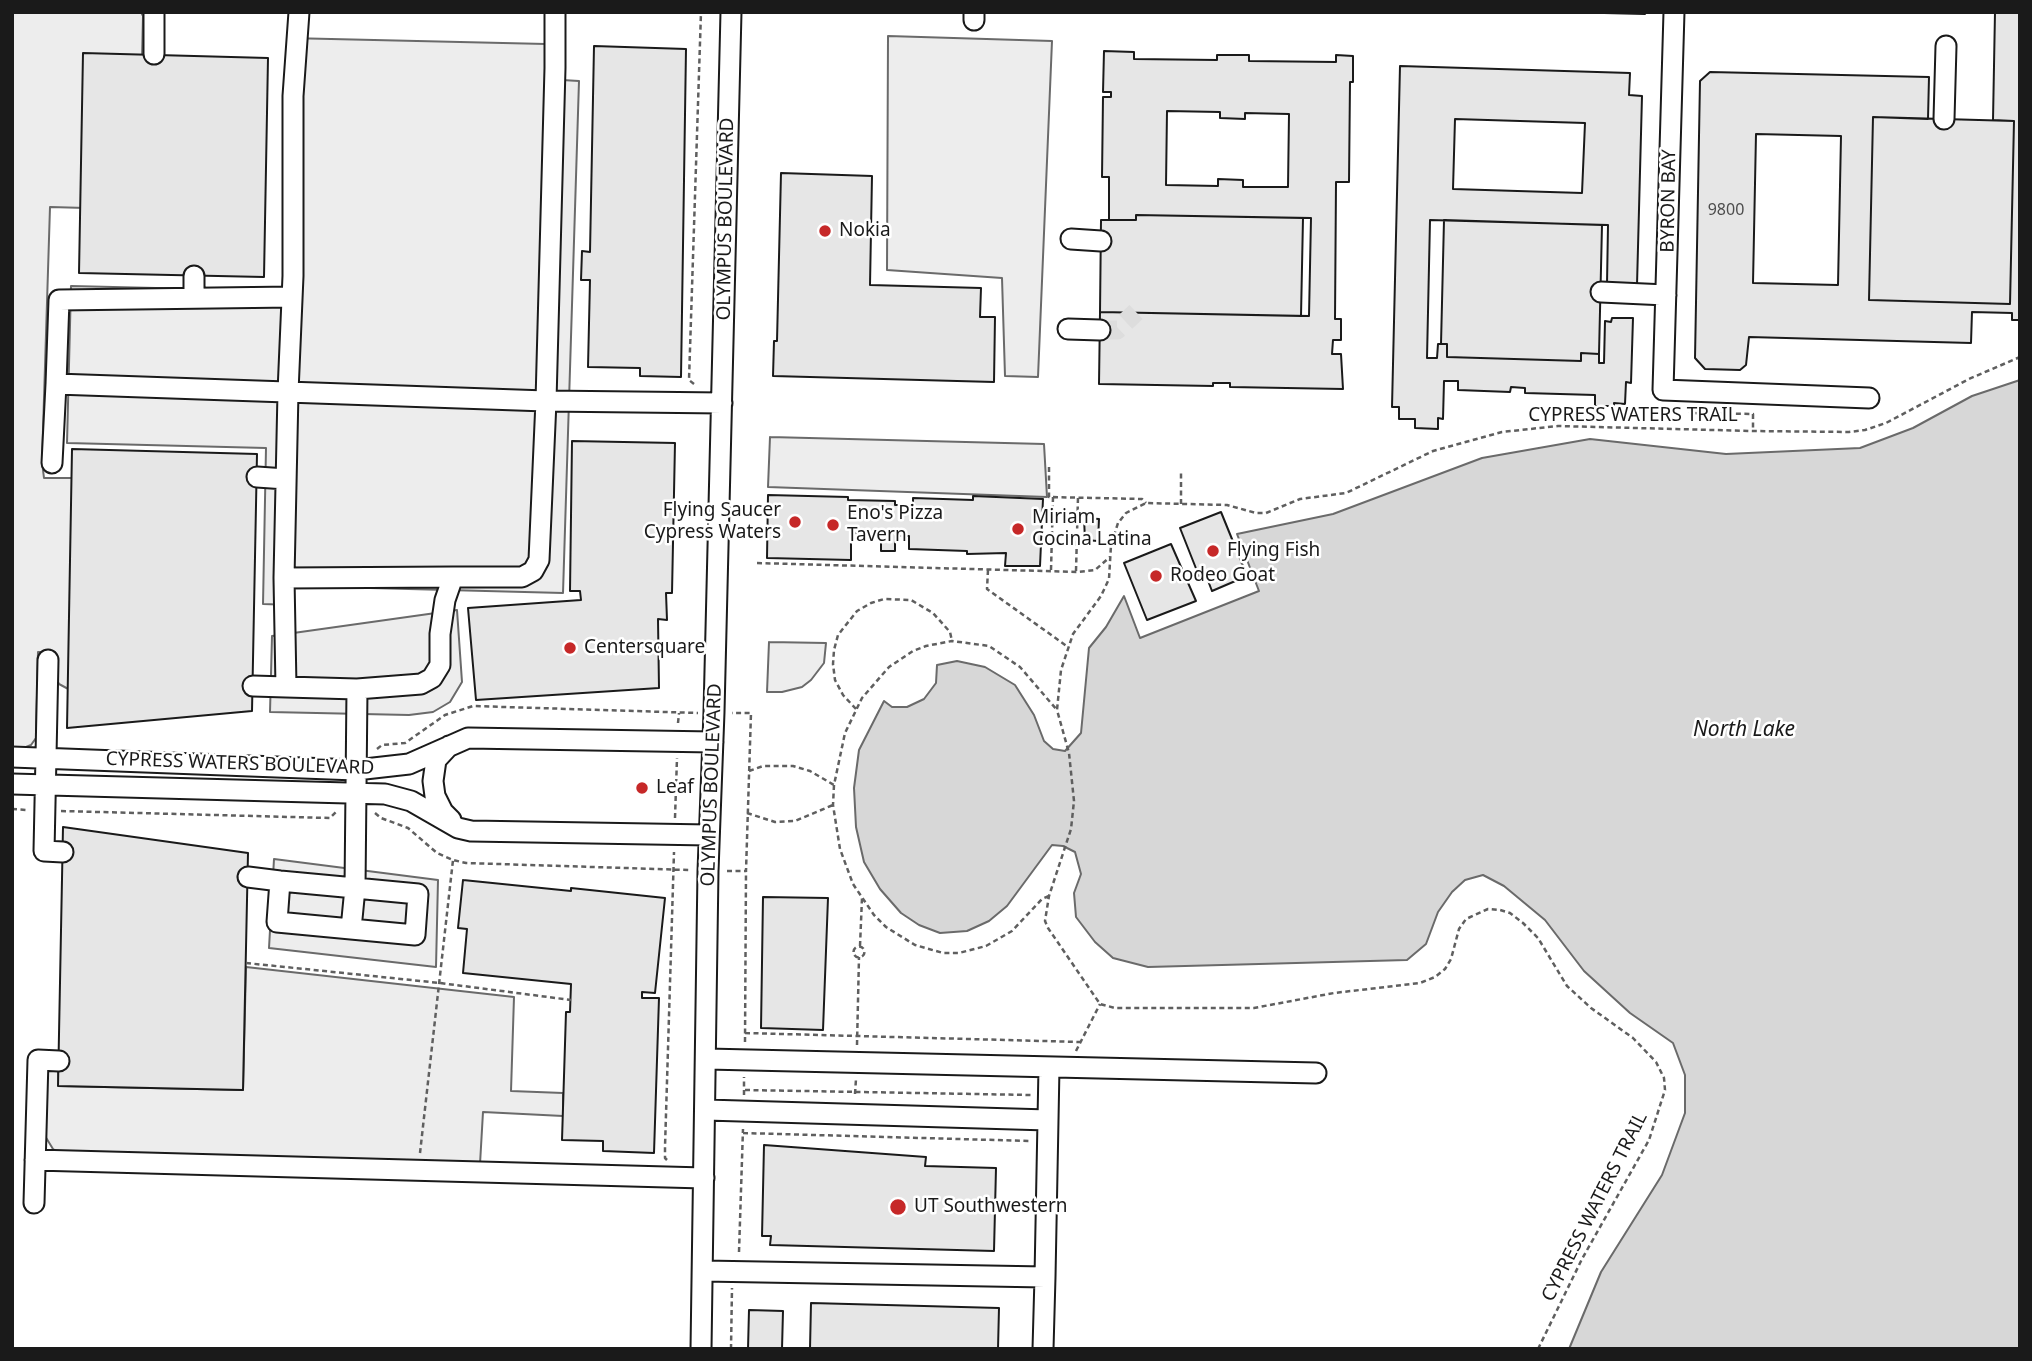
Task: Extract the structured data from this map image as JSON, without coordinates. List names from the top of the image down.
{
  "streets": {
    "street": ["BYRON BAY", "OLYMPUS BOULEVARD", "CYPRESS WATERS BOULEVARD"],
    "path": ["CYPRESS WATERS TRAIL"]
  },
  "crossings": [
    ["OLYMPUS BOULEVARD", "CYPRESS WATERS BOULEVARD"]
  ],
  "water": ["North Lake"],
  "places": [
    "Nokia",
    "Flying Saucer Cypress Waters",
    "Eno's Pizza Tavern",
    "Miriam Cocina Latina",
    "Flying Fish",
    "Rodeo Goat",
    "Centersquare",
    "Leaf",
    "UT Southwestern"
  ],
  "house_numbers": ["9800"]
}
